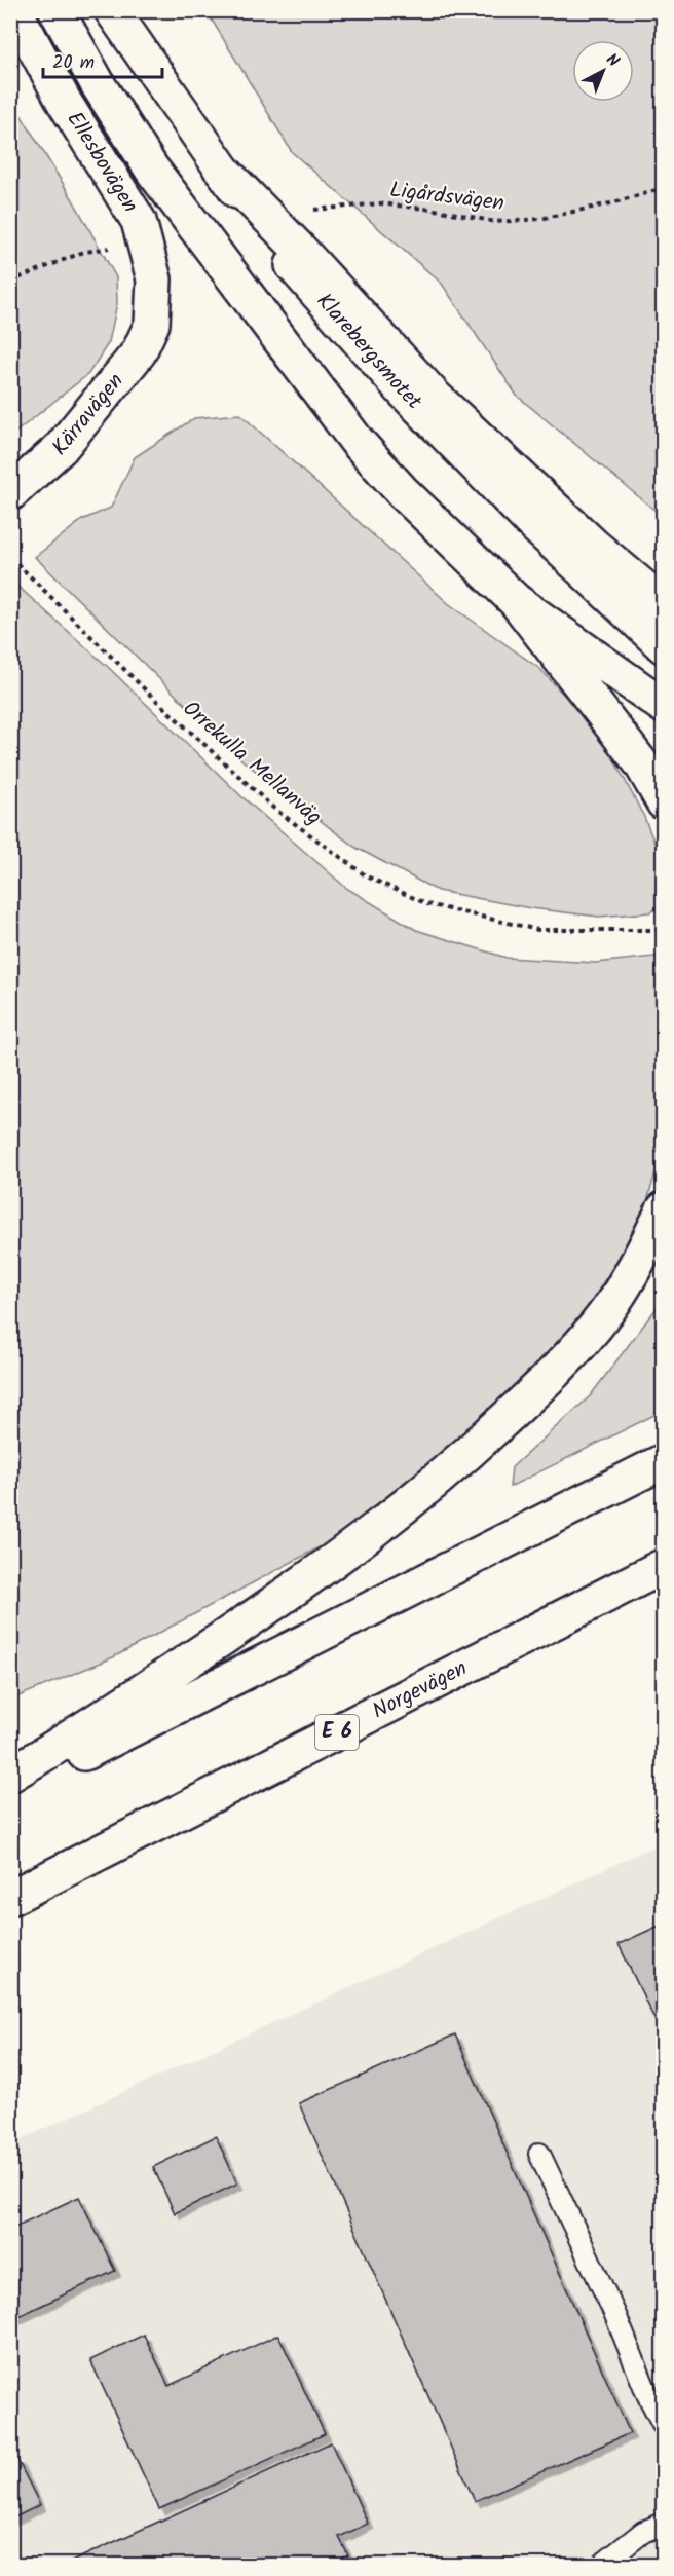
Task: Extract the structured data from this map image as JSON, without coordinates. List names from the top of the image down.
{
  "streets": {
    "main road": [
      "Ellesbovägen",
      "Klarebergsmotet",
      "Kärravägen",
      "Norgevägen",
      "E 6"
    ],
    "path": ["Ligårdsvägen", "Orrekulla Mellanväg"]
  },
  "crossings": [
    ["Ellesbovägen", "Kärravägen"]
  ],
  "scale_bar": "20 m",
  "north": "top right"
}
